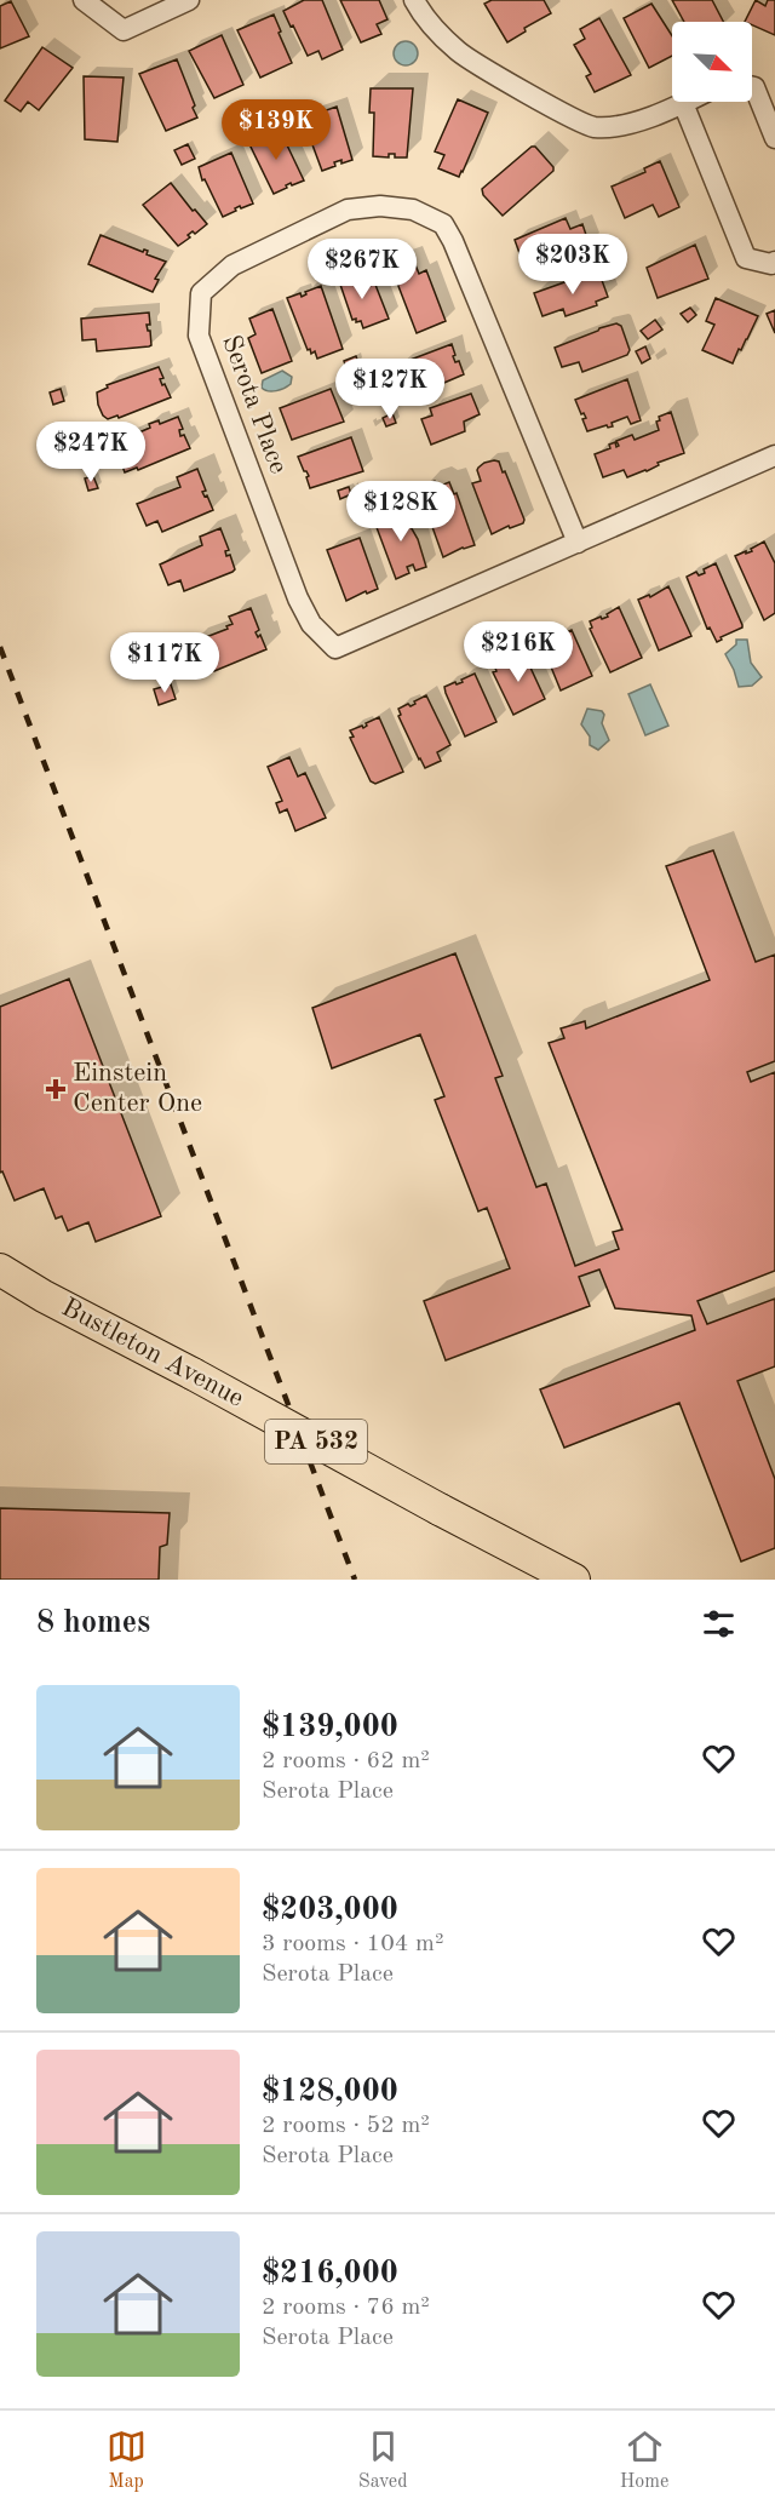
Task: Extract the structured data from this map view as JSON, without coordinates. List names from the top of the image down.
{
  "streets": {
    "main road": ["Bustleton Avenue", "PA 532"],
    "street": ["Serota Place"]
  },
  "places": {
    "health": ["Einstein Center One"]
  },
  "north": "bottom right",
  "page": {
    "price": [
      "$139K",
      "$203K",
      "$267K",
      "$127K",
      "$247K",
      "$128K",
      "$216K",
      "$117K"
    ],
    "heading": "8 homes",
    "list": [
      {
        "name": "$139,000",
        "note": "2 rooms · 62 m² · Serota Place"
      },
      {
        "name": "$203,000",
        "note": "3 rooms · 104 m² · Serota Place"
      },
      {
        "name": "$128,000",
        "note": "2 rooms · 52 m² · Serota Place"
      },
      {
        "name": "$216,000",
        "note": "2 rooms · 76 m² · Serota Place"
      }
    ],
    "tabs": ["Map", "Saved", "Home"]
  }
}
